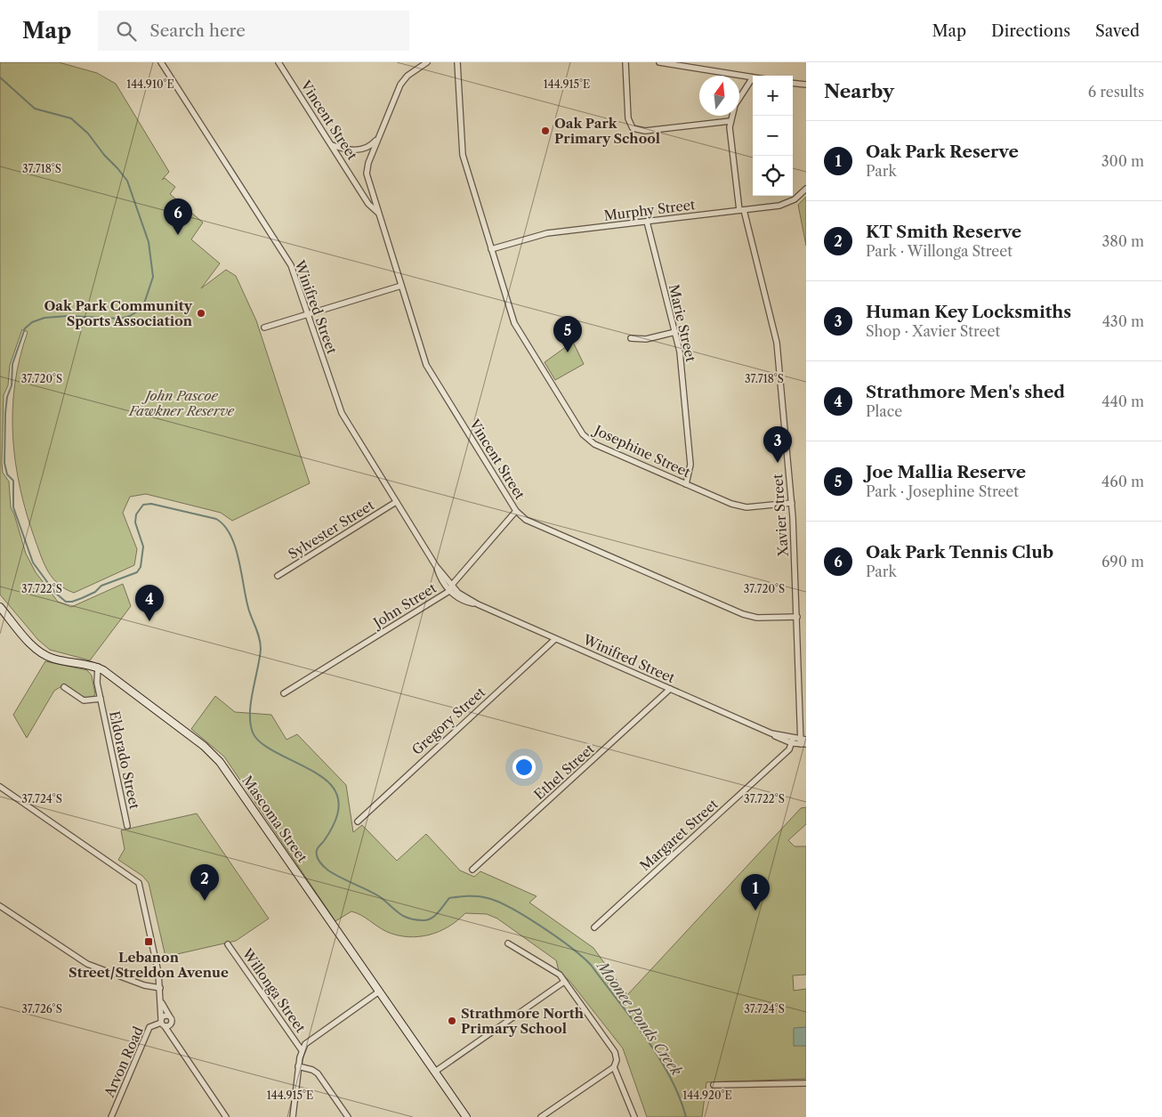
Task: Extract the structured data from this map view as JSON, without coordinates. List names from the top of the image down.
{
  "streets": {
    "main road": ["Mascoma Street"],
    "street": [
      "Vincent Street",
      "Murphy Street",
      "Winifred Street",
      "Marie Street",
      "Josephine Street",
      "Xavier Street",
      "Sylvester Street",
      "John Street",
      "Gregory Street",
      "Eldorado Street",
      "Ethel Street",
      "Margaret Street",
      "Willonga Street",
      "Arvon Road"
    ]
  },
  "crossings": [
    ["Vincent Street", "Xavier Street"],
    ["Vincent Street", "John Street"],
    ["Murphy Street", "Marie Street"],
    ["Murphy Street", "Josephine Street"],
    ["Murphy Street", "Xavier Street"],
    ["Winifred Street", "Xavier Street"],
    ["Winifred Street", "Sylvester Street"],
    ["Winifred Street", "John Street"],
    ["Winifred Street", "Gregory Street"],
    ["Winifred Street", "Ethel Street"],
    ["Winifred Street", "Margaret Street"],
    ["Marie Street", "Josephine Street"],
    ["Josephine Street", "Xavier Street"],
    ["Eldorado Street", "Mascoma Street"]
  ],
  "water": ["Moonee Ponds Creek"],
  "parks": ["John Pascoe Fawkner Reserve"],
  "places": {
    "other": ["Oak Park Primary School", "Oak Park Community Sports Association", "Strathmore North Primary School"],
    "transit": ["Lebanon Street/Streldon Avenue"]
  },
  "north": "top",
  "page": {
    "header": "Map",
    "search": "Search here",
    "nav": ["Map", "Directions", "Saved"],
    "heading": ["Nearby", "6 results"],
    "map_buttons": ["+", "−"],
    "list": [
      {
        "mark": "1",
        "name": "Oak Park Reserve",
        "note": "Park",
        "value": "300 m"
      },
      {
        "mark": "2",
        "name": "KT Smith Reserve",
        "note": "Park · Willonga Street",
        "value": "380 m"
      },
      {
        "mark": "3",
        "name": "Human Key Locksmiths",
        "note": "Shop · Xavier Street",
        "value": "430 m"
      },
      {
        "mark": "4",
        "name": "Strathmore Men's shed",
        "note": "Place",
        "value": "440 m"
      },
      {
        "mark": "5",
        "name": "Joe Mallia Reserve",
        "note": "Park · Josephine Street",
        "value": "460 m"
      },
      {
        "mark": "6",
        "name": "Oak Park Tennis Club",
        "note": "Park",
        "value": "690 m"
      }
    ],
    "pins": [
      "6",
      "5",
      "3",
      "4",
      "2",
      "1"
    ]
  },
  "coordinates": [
    "144.910°E",
    "144.915°E",
    "37.718°S",
    "37.720°S",
    "37.722°S",
    "37.724°S",
    "37.726°S",
    "144.920°E"
  ]
}
